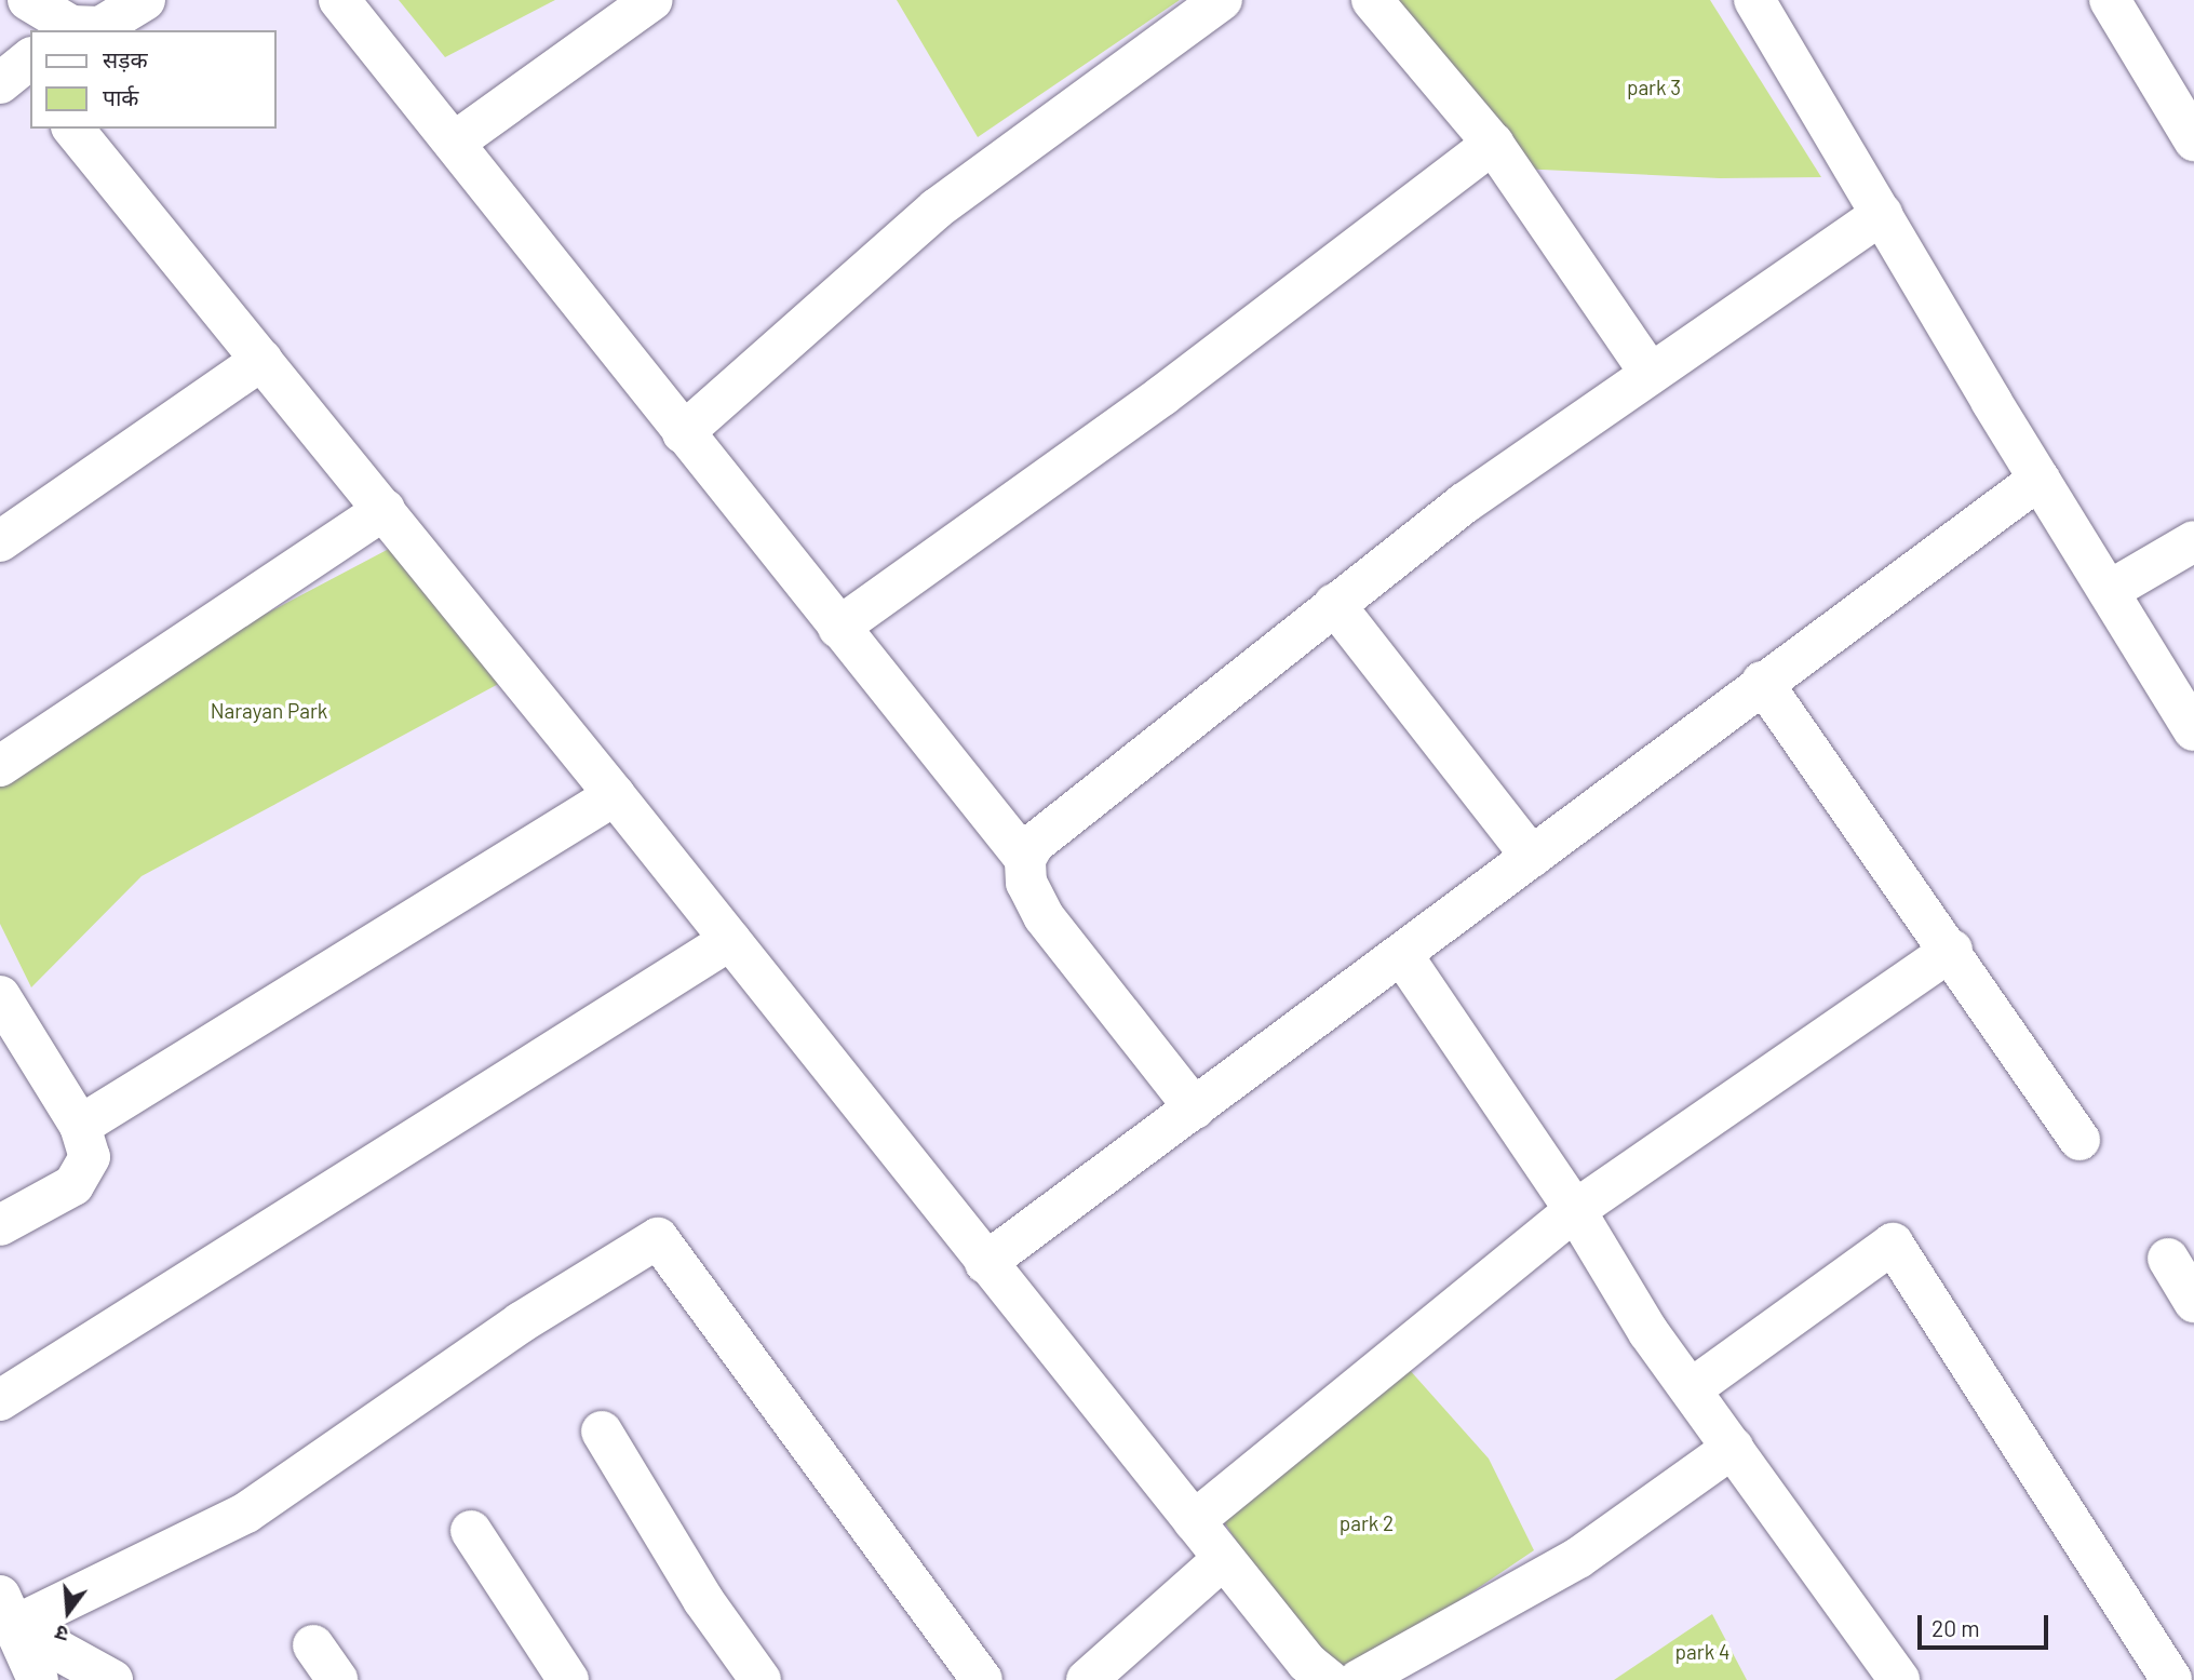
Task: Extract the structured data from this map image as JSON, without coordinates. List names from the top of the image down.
{
  "parks": [
    "park 3",
    "Narayan Park",
    "park 2",
    "park 4"
  ],
  "legend": ["सड़क", "पार्क"],
  "scale_bar": "20 m",
  "north": "bottom"
}
